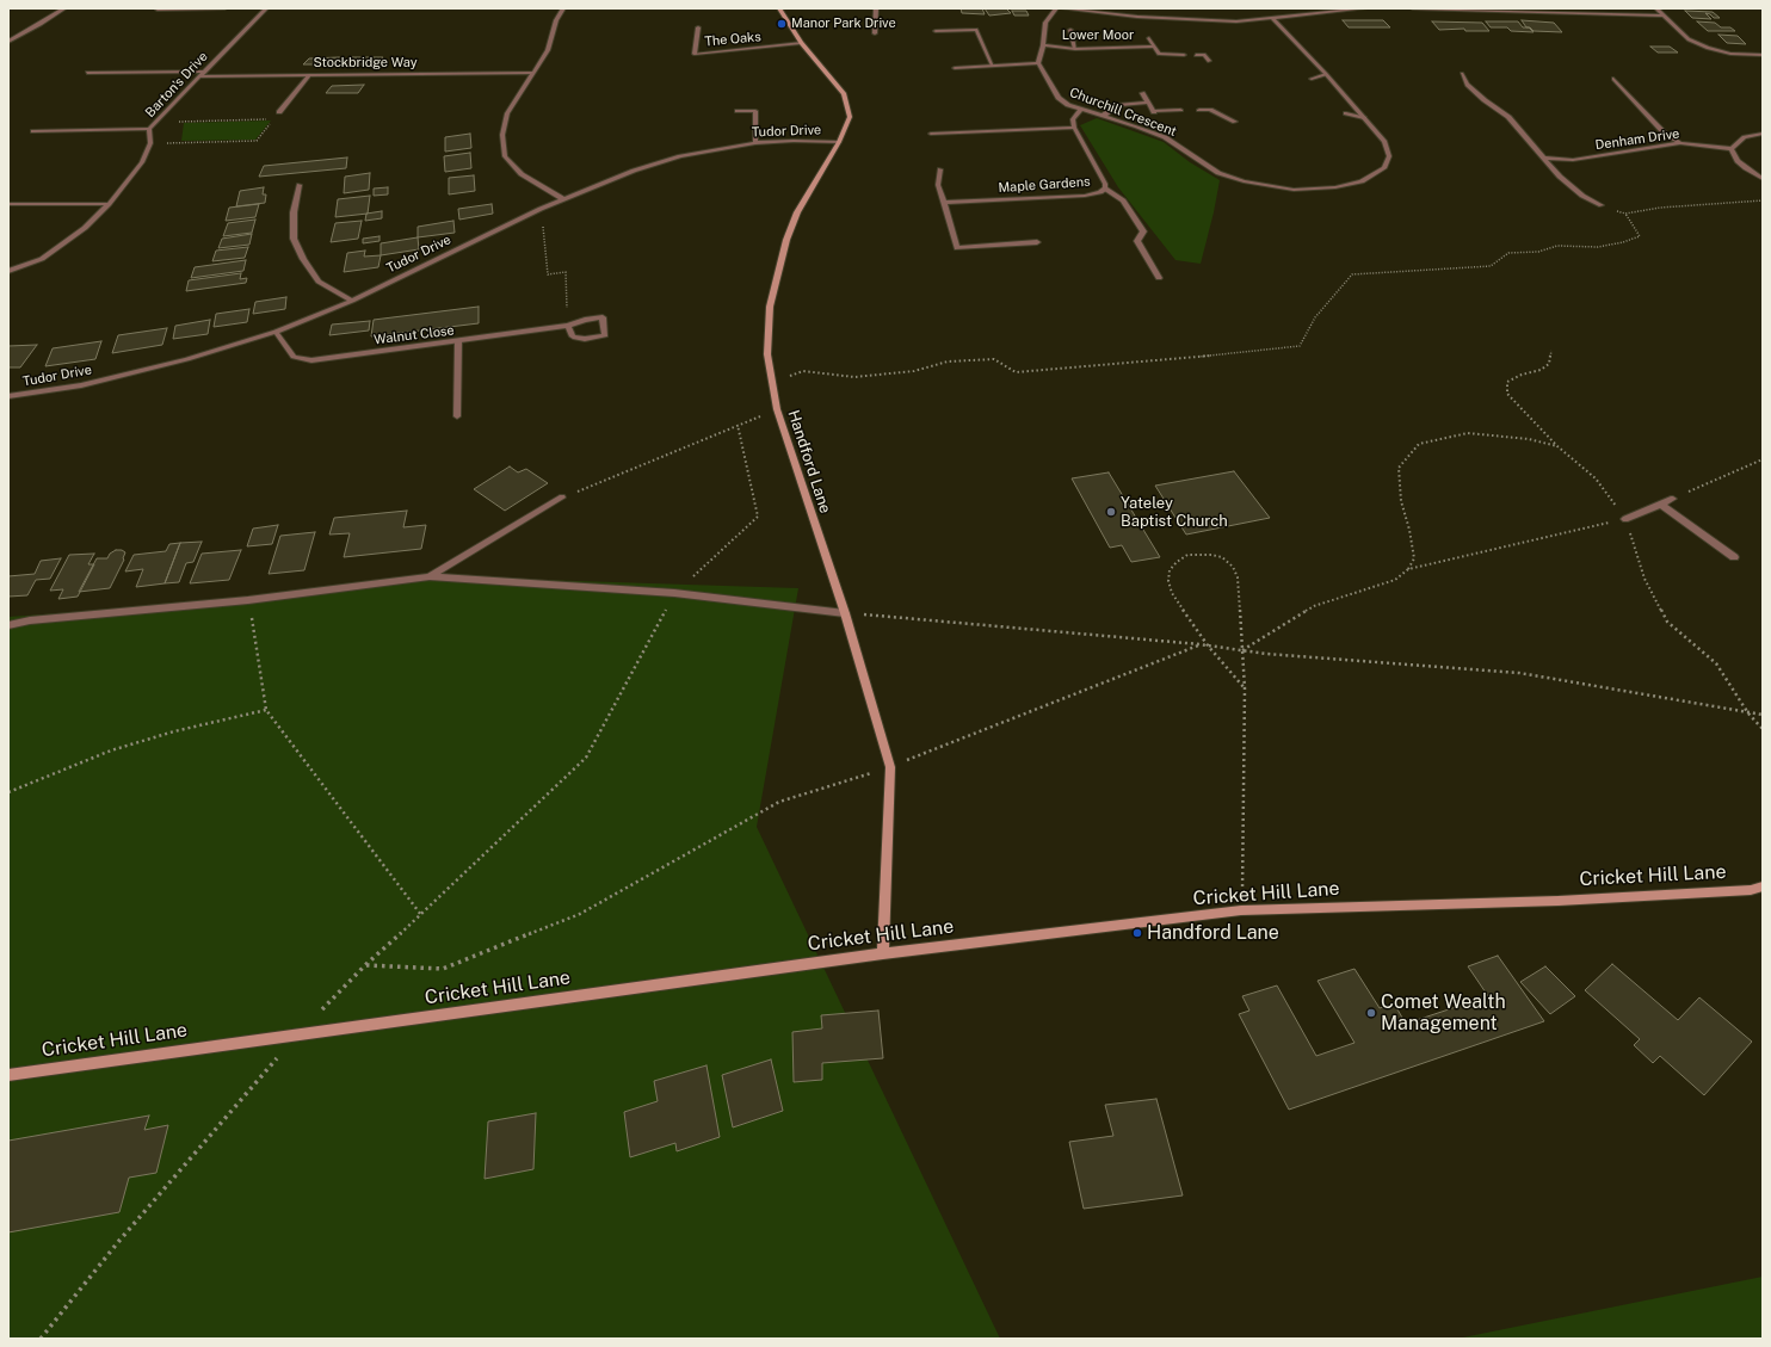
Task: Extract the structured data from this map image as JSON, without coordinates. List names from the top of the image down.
{
  "streets": {
    "street": [
      "Lower Moor",
      "The Oaks",
      "Stockbridge Way",
      "Barton's Drive",
      "Churchill Crescent",
      "Tudor Drive",
      "Denham Drive",
      "Maple Gardens",
      "Walnut Close",
      "Handford Lane",
      "Cricket Hill Lane"
    ]
  },
  "crossings": [
    ["The Oaks", "Handford Lane"],
    ["Stockbridge Way", "Barton's Drive"],
    ["Tudor Drive", "Walnut Close"],
    ["Tudor Drive", "Handford Lane"],
    ["Handford Lane", "Cricket Hill Lane"]
  ],
  "places": [
    "Manor Park Drive",
    "Yateley Baptist Church",
    "Handford Lane",
    "Comet Wealth Management"
  ]
}
